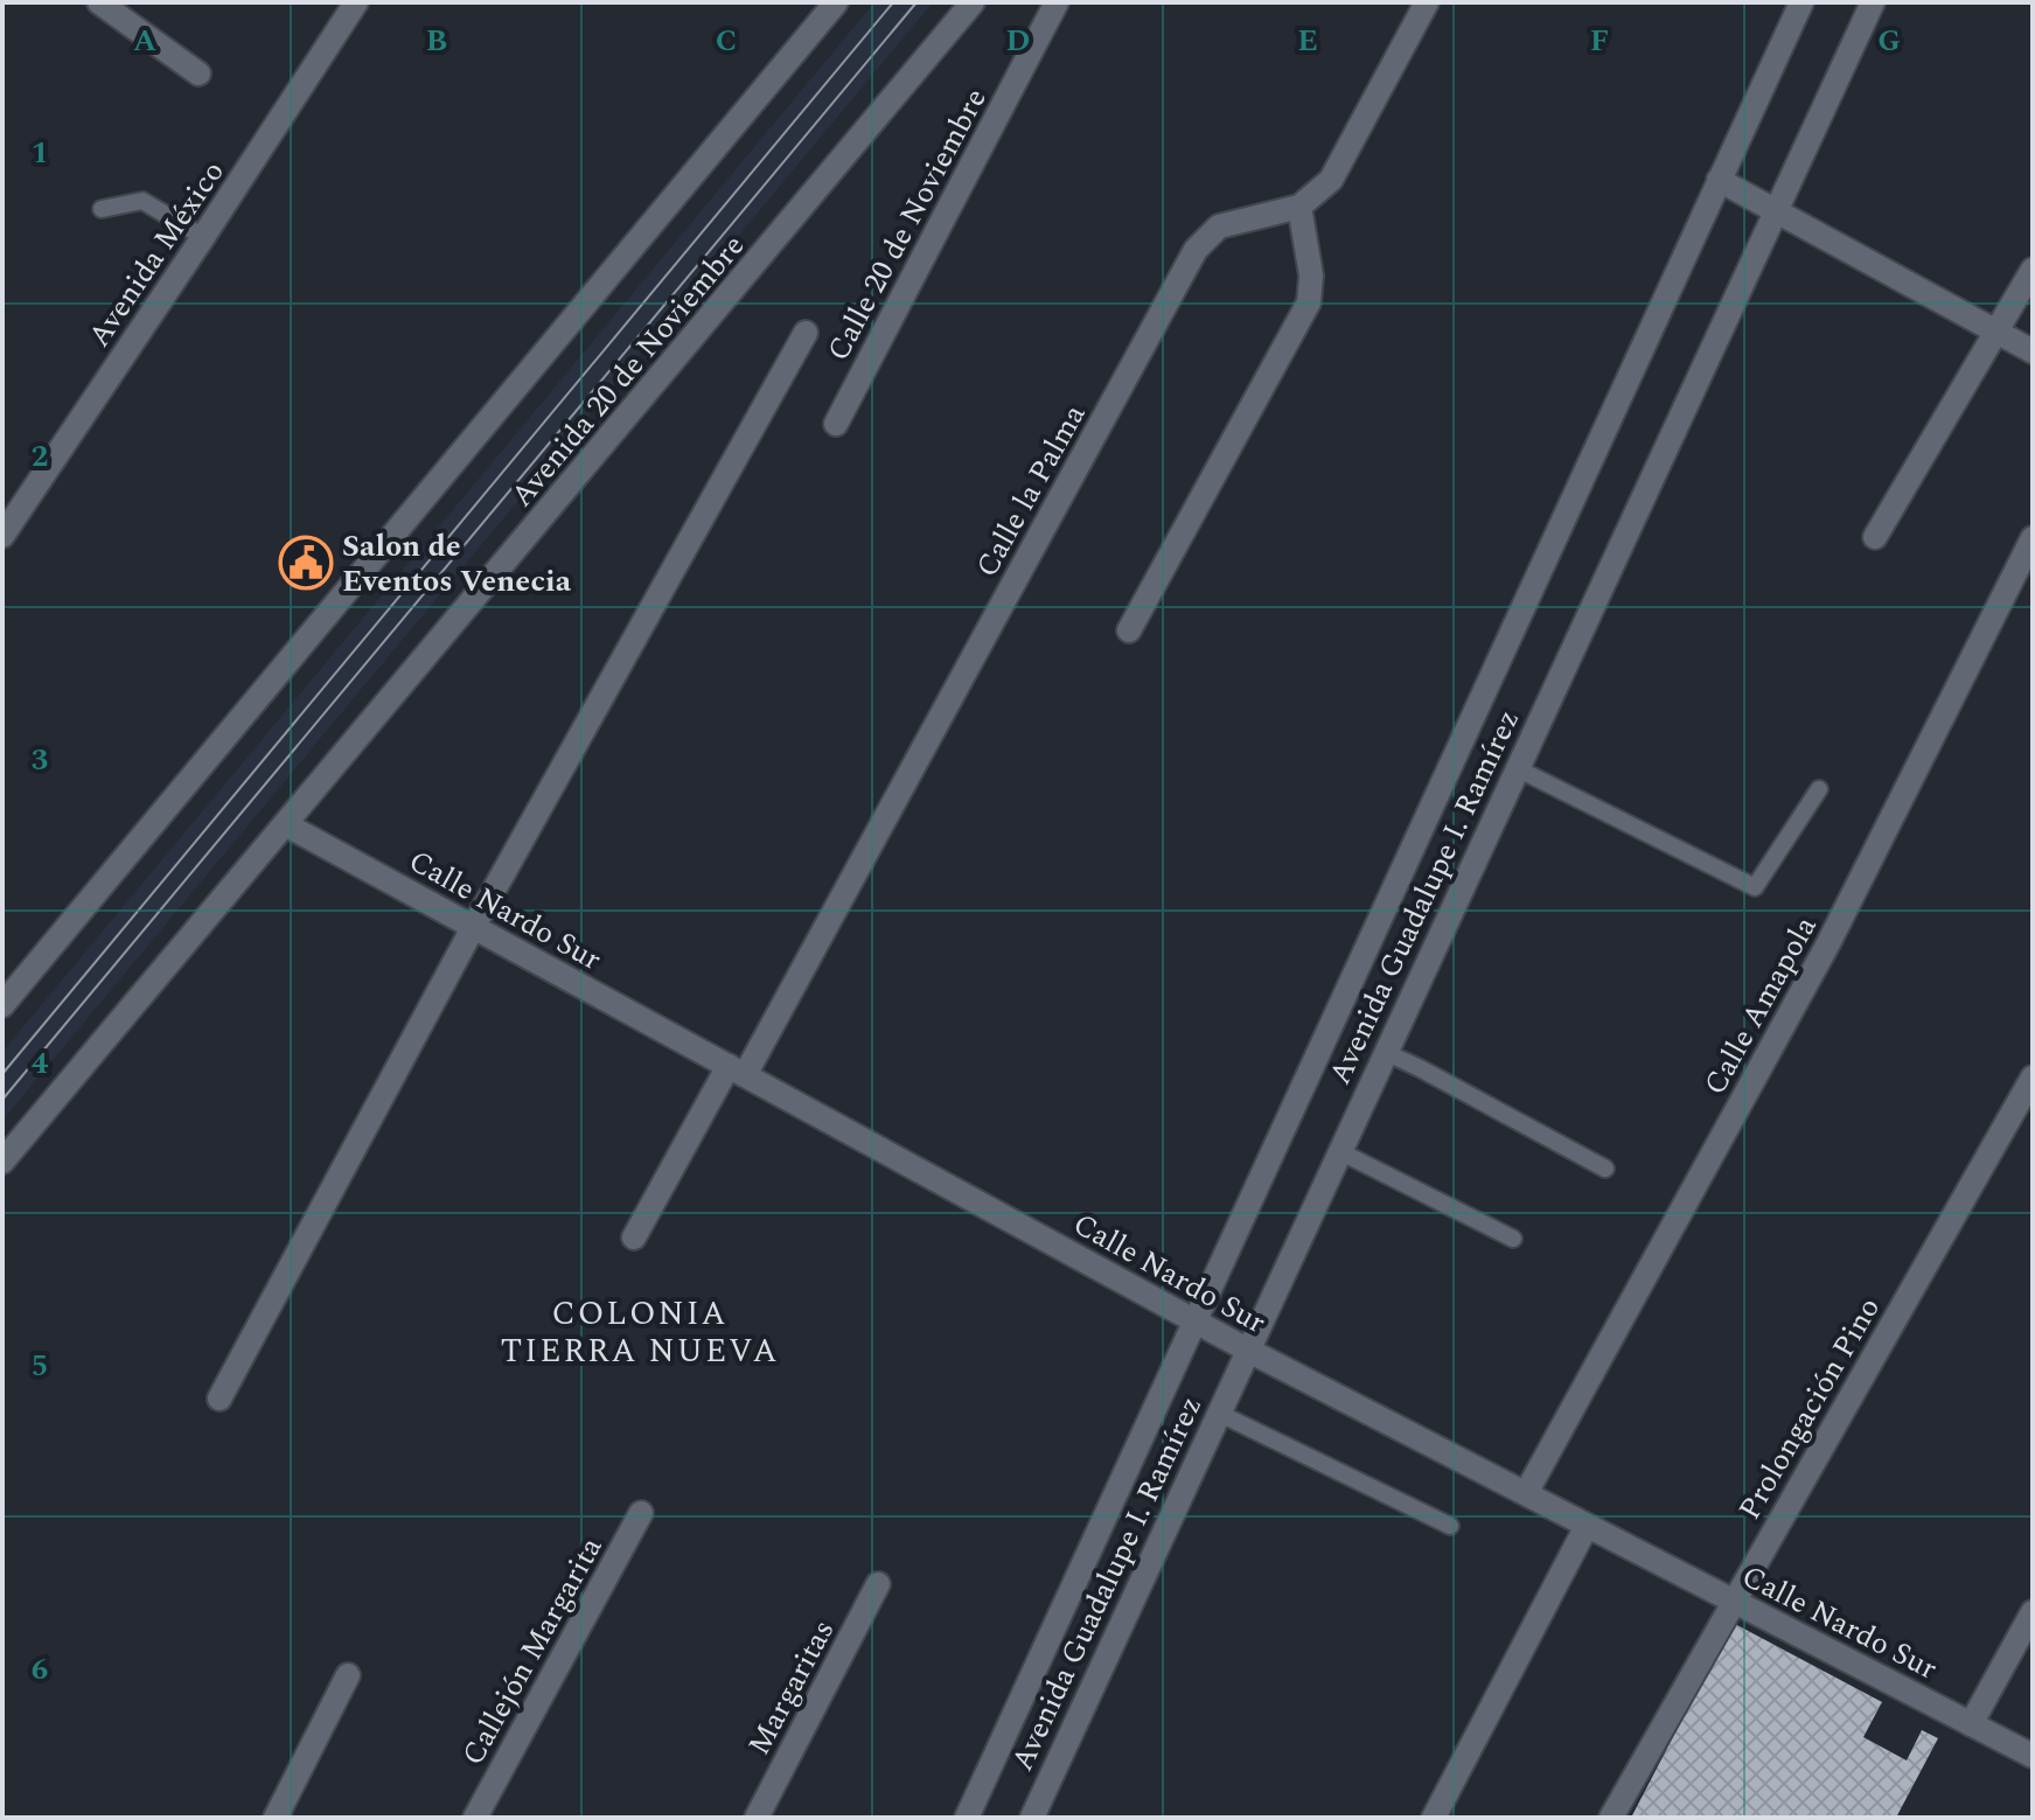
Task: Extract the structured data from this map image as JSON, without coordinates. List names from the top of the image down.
{
  "streets": {
    "street": [
      "Calle 20 de Noviembre",
      "Avenida México",
      "Avenida 20 de Noviembre",
      "Calle la Palma",
      "Avenida Guadalupe I. Ramírez",
      "Calle Nardo Sur",
      "Calle Amapola",
      "Prolongación Pino",
      "Callejón Margarita",
      "Margaritas"
    ]
  },
  "crossings": [
    ["Avenida 20 de Noviembre", "Calle Nardo Sur"],
    ["Calle la Palma", "Calle Nardo Sur"],
    ["Avenida Guadalupe I. Ramírez", "Calle Nardo Sur"],
    ["Calle Nardo Sur", "Calle Amapola"],
    ["Calle Nardo Sur", "Prolongación Pino"]
  ],
  "districts": ["COLONIA TIERRA NUEVA"],
  "places": {
    "public building": ["Salon de Eventos Venecia"]
  },
  "grid": {
    "columns": [
      "A",
      "B",
      "C",
      "D",
      "E",
      "F",
      "G"
    ],
    "rows": [
      "1",
      "2",
      "3",
      "4",
      "5",
      "6"
    ]
  }
}
